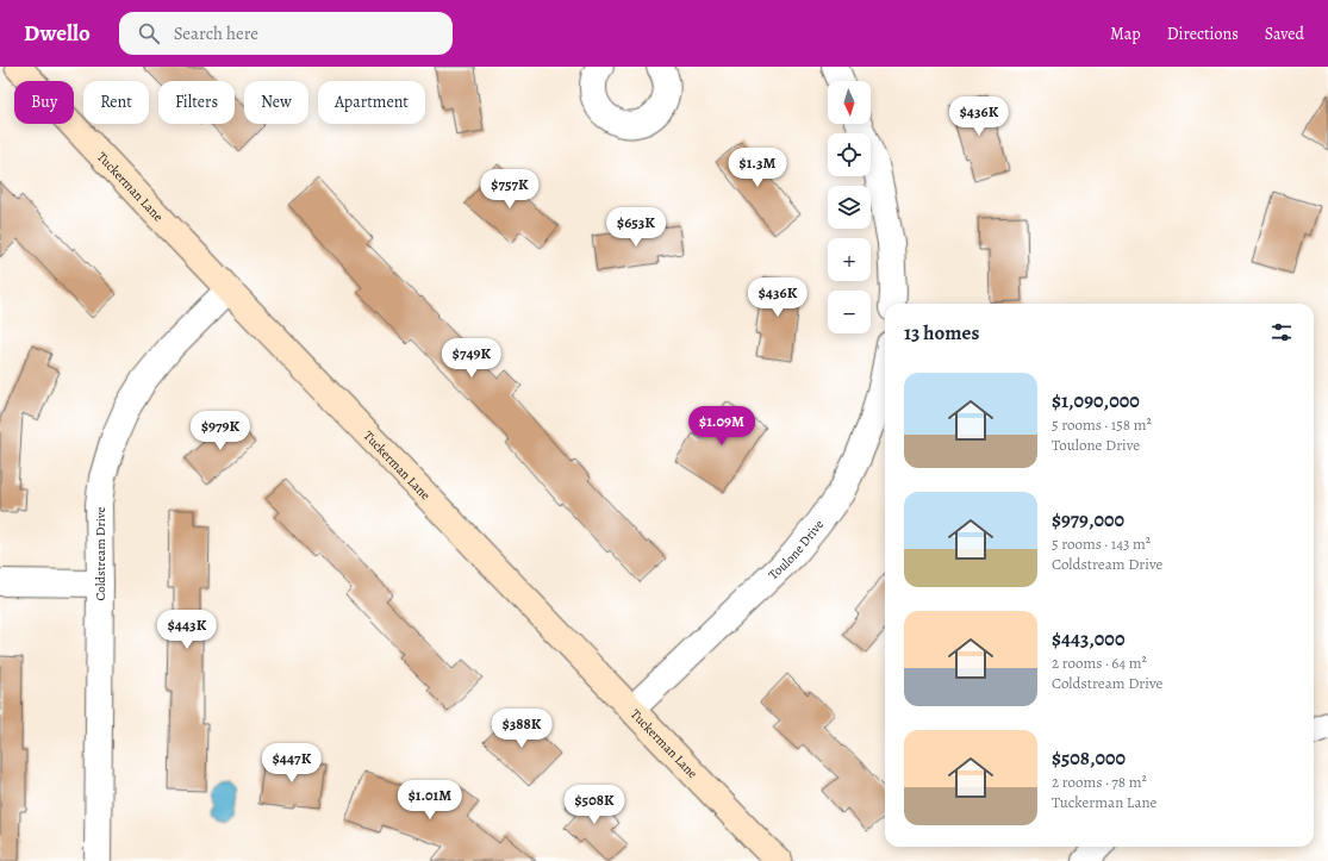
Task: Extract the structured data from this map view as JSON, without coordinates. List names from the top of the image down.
{
  "streets": {
    "main road": ["Tuckerman Lane"],
    "street": ["Toulone Drive", "Coldstream Drive"]
  },
  "crossings": [
    ["Tuckerman Lane", "Toulone Drive"],
    ["Tuckerman Lane", "Coldstream Drive"]
  ],
  "north": "bottom",
  "page": {
    "header": "Dwello",
    "search": "Search here",
    "nav": ["Map", "Directions", "Saved"],
    "map_buttons": ["+", "−"],
    "chip": [
      "Buy",
      "Rent",
      "Filters",
      "New",
      "Apartment"
    ],
    "price": [
      "$436K",
      "$1.3M",
      "$757K",
      "$653K",
      "$436K",
      "$749K",
      "$1.09M",
      "$979K",
      "$443K",
      "$388K",
      "$447K",
      "$1.01M",
      "$508K"
    ],
    "heading": "13 homes",
    "list": [
      {
        "name": "$1,090,000",
        "note": "5 rooms · 158 m² · Toulone Drive"
      },
      {
        "name": "$979,000",
        "note": "5 rooms · 143 m² · Coldstream Drive"
      },
      {
        "name": "$443,000",
        "note": "2 rooms · 64 m² · Coldstream Drive"
      },
      {
        "name": "$508,000",
        "note": "2 rooms · 78 m² · Tuckerman Lane"
      }
    ]
  }
}
